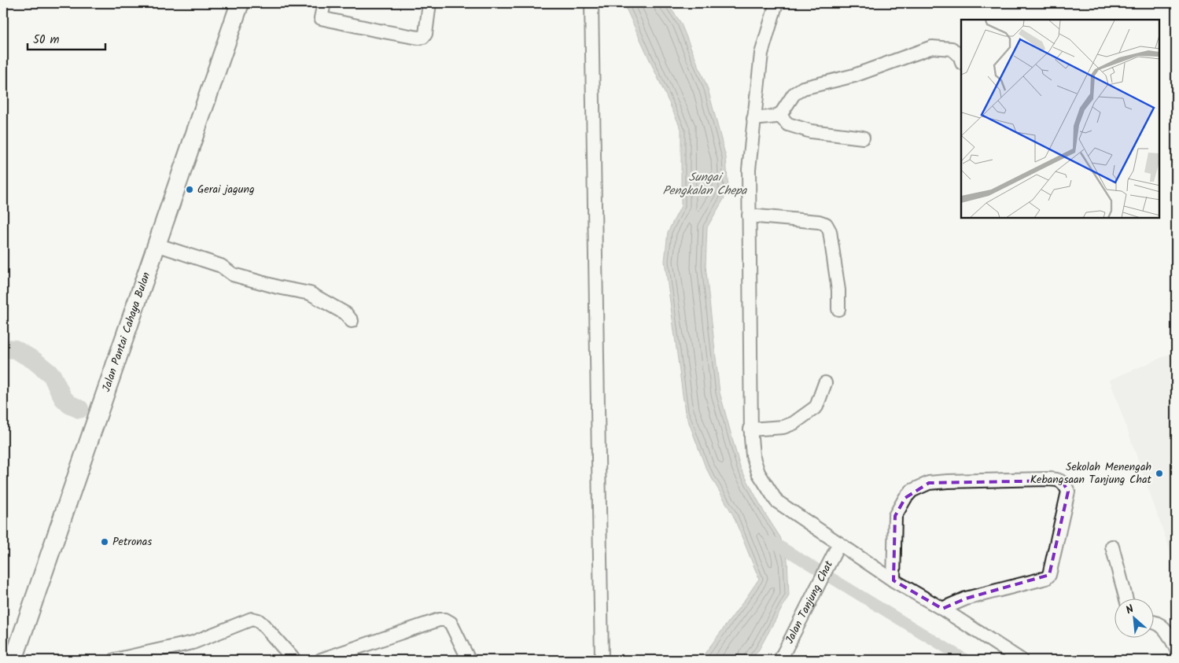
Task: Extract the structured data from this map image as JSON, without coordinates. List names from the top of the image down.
{
  "streets": {
    "main road": ["Jalan Pantai Cahaya Bulan"],
    "street": ["Jalan Tanjung Chat"]
  },
  "water": ["Sungai Pengkalan Chepa"],
  "places": ["Gerai jagung", "Sekolah Menengah Kebangsaan Tanjung Chat", "Petronas"],
  "scale_bar": "50 m",
  "north": "top left"
}
